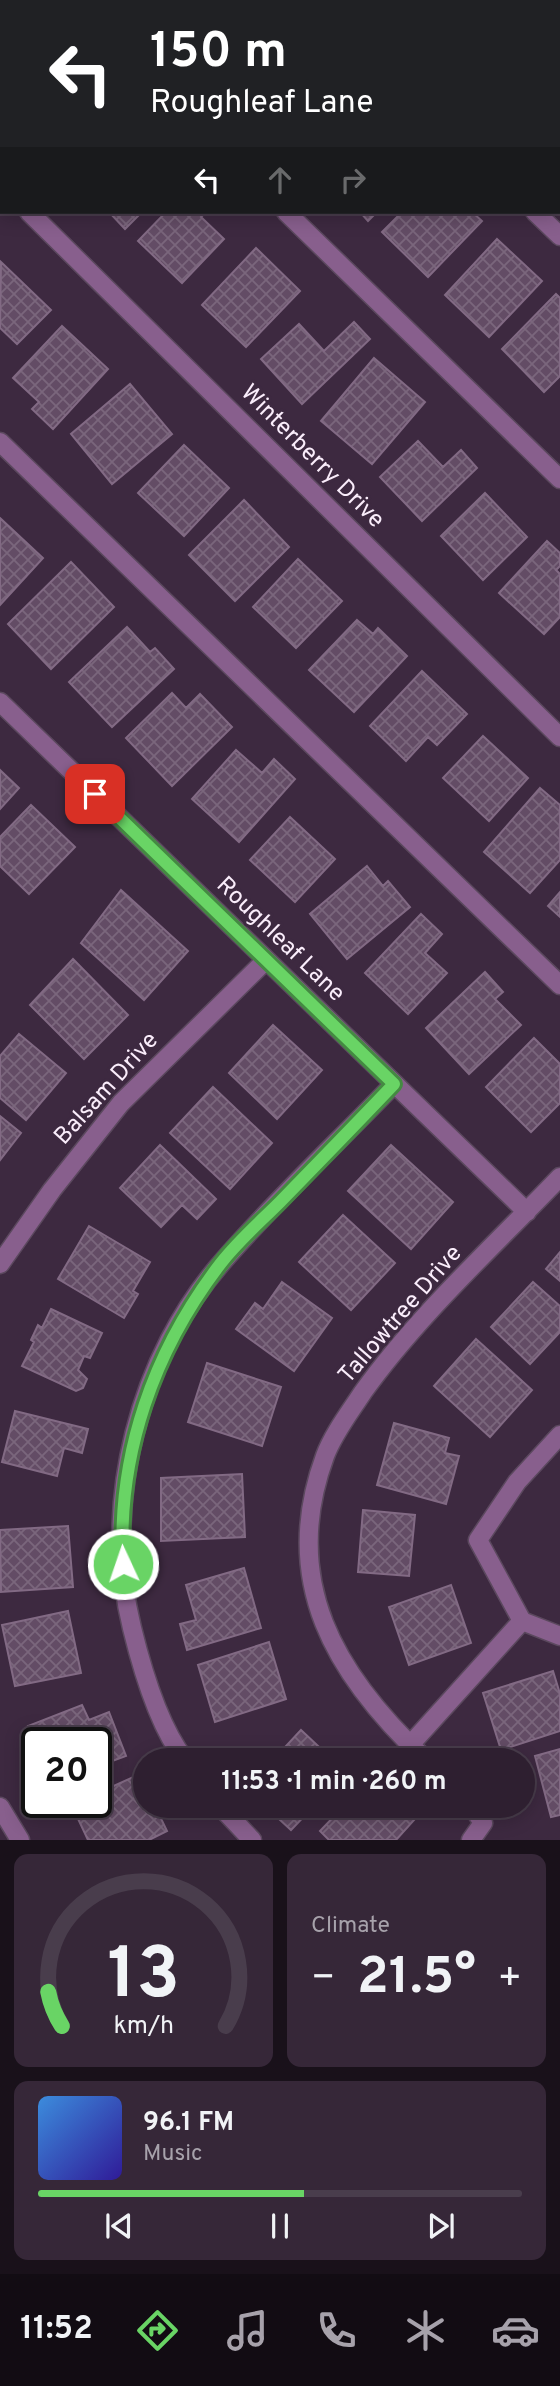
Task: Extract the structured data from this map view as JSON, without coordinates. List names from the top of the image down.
{
  "streets": {
    "street": [
      "Winterberry Drive",
      "Roughleaf Lane",
      "Balsam Drive",
      "Tallowtree Drive"
    ]
  },
  "crossings": [
    ["Roughleaf Lane", "Balsam Drive"],
    ["Roughleaf Lane", "Tallowtree Drive"]
  ],
  "page": {
    "turn": ["150 m", "Roughleaf Lane"],
    "limit": "20",
    "trip": "11:53 · 1 min · 260 m",
    "tile": "Climate",
    "heat": ["−", "21.5°", "+"],
    "song": ["96.1 FM", "Music"],
    "tabs": "11:52",
    "gauge": ["13", "km/h"]
  }
}
